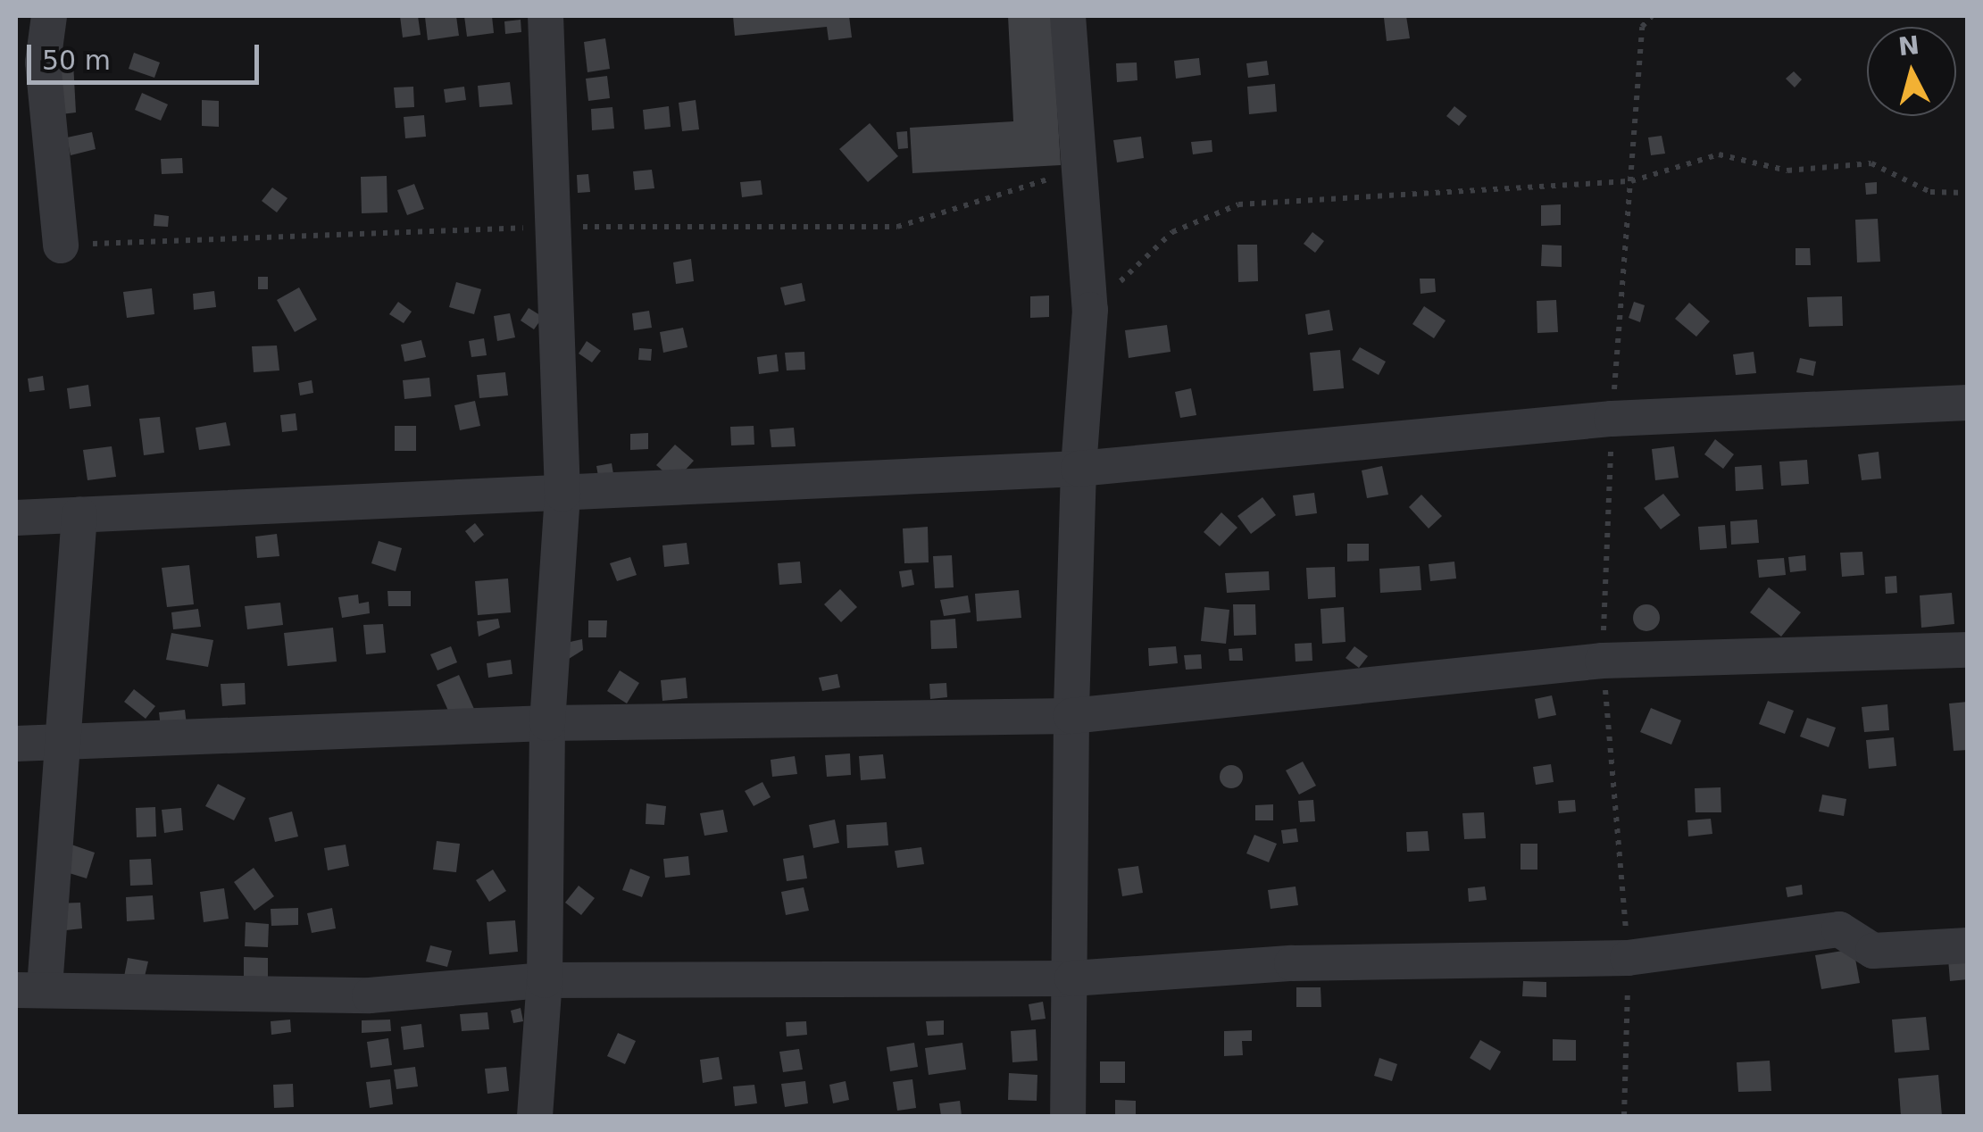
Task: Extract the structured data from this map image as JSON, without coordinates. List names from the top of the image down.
{
  "scale_bar": "50 m",
  "north": "top"
}
